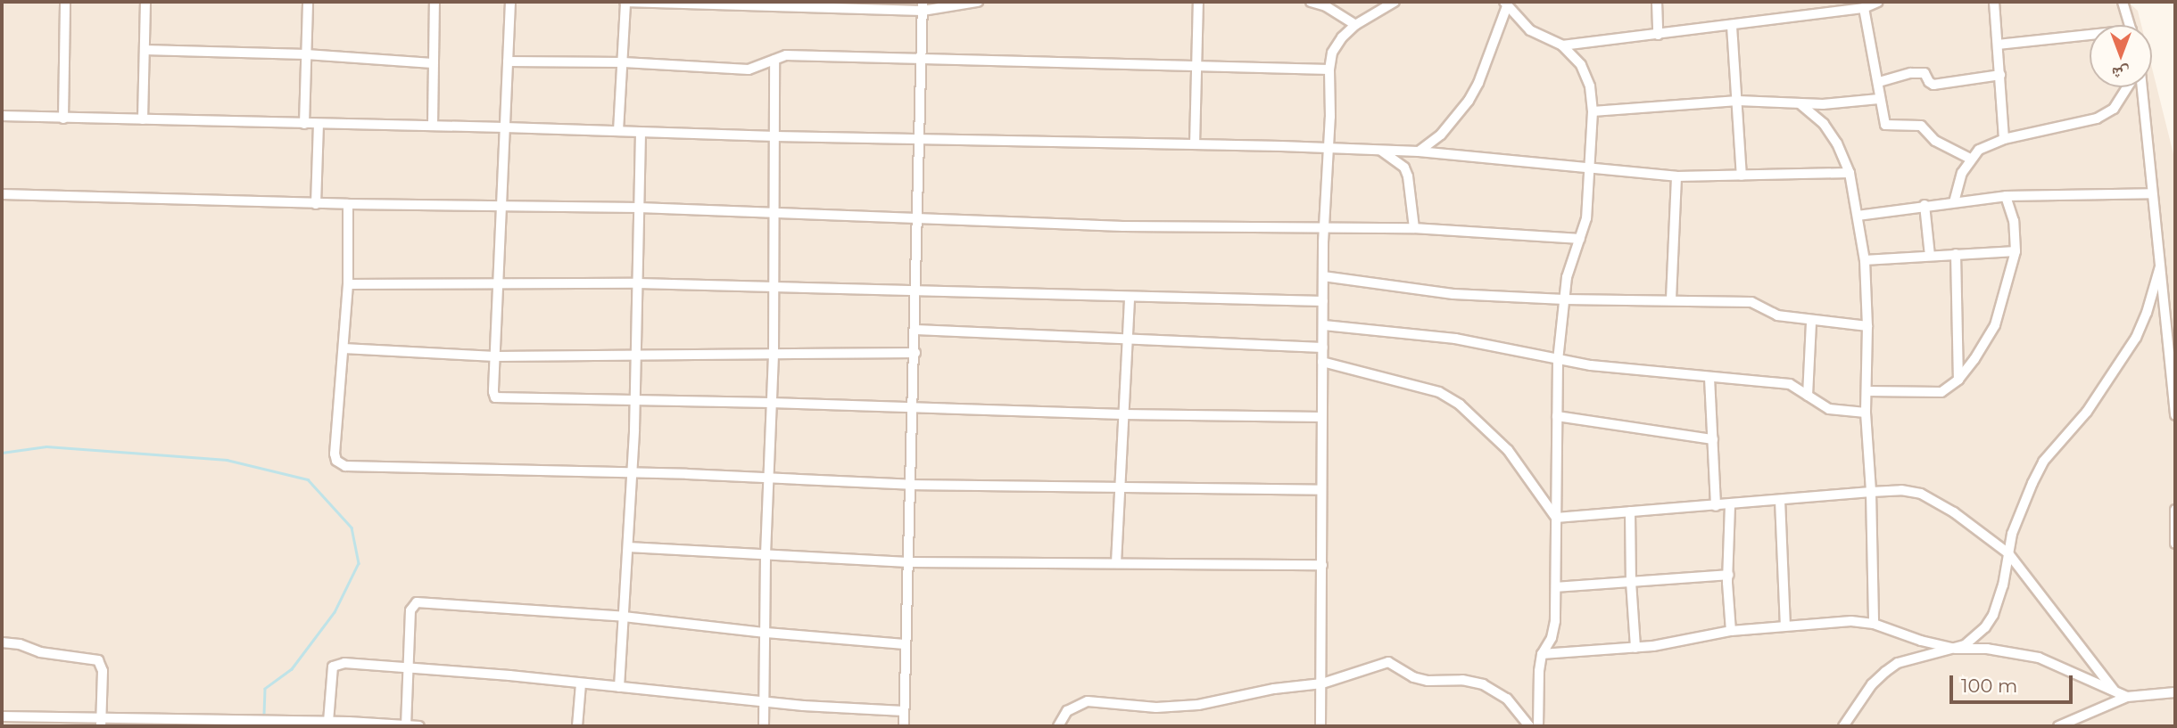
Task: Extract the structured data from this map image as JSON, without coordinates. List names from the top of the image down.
{
  "scale_bar": "100 m",
  "north": "bottom"
}
